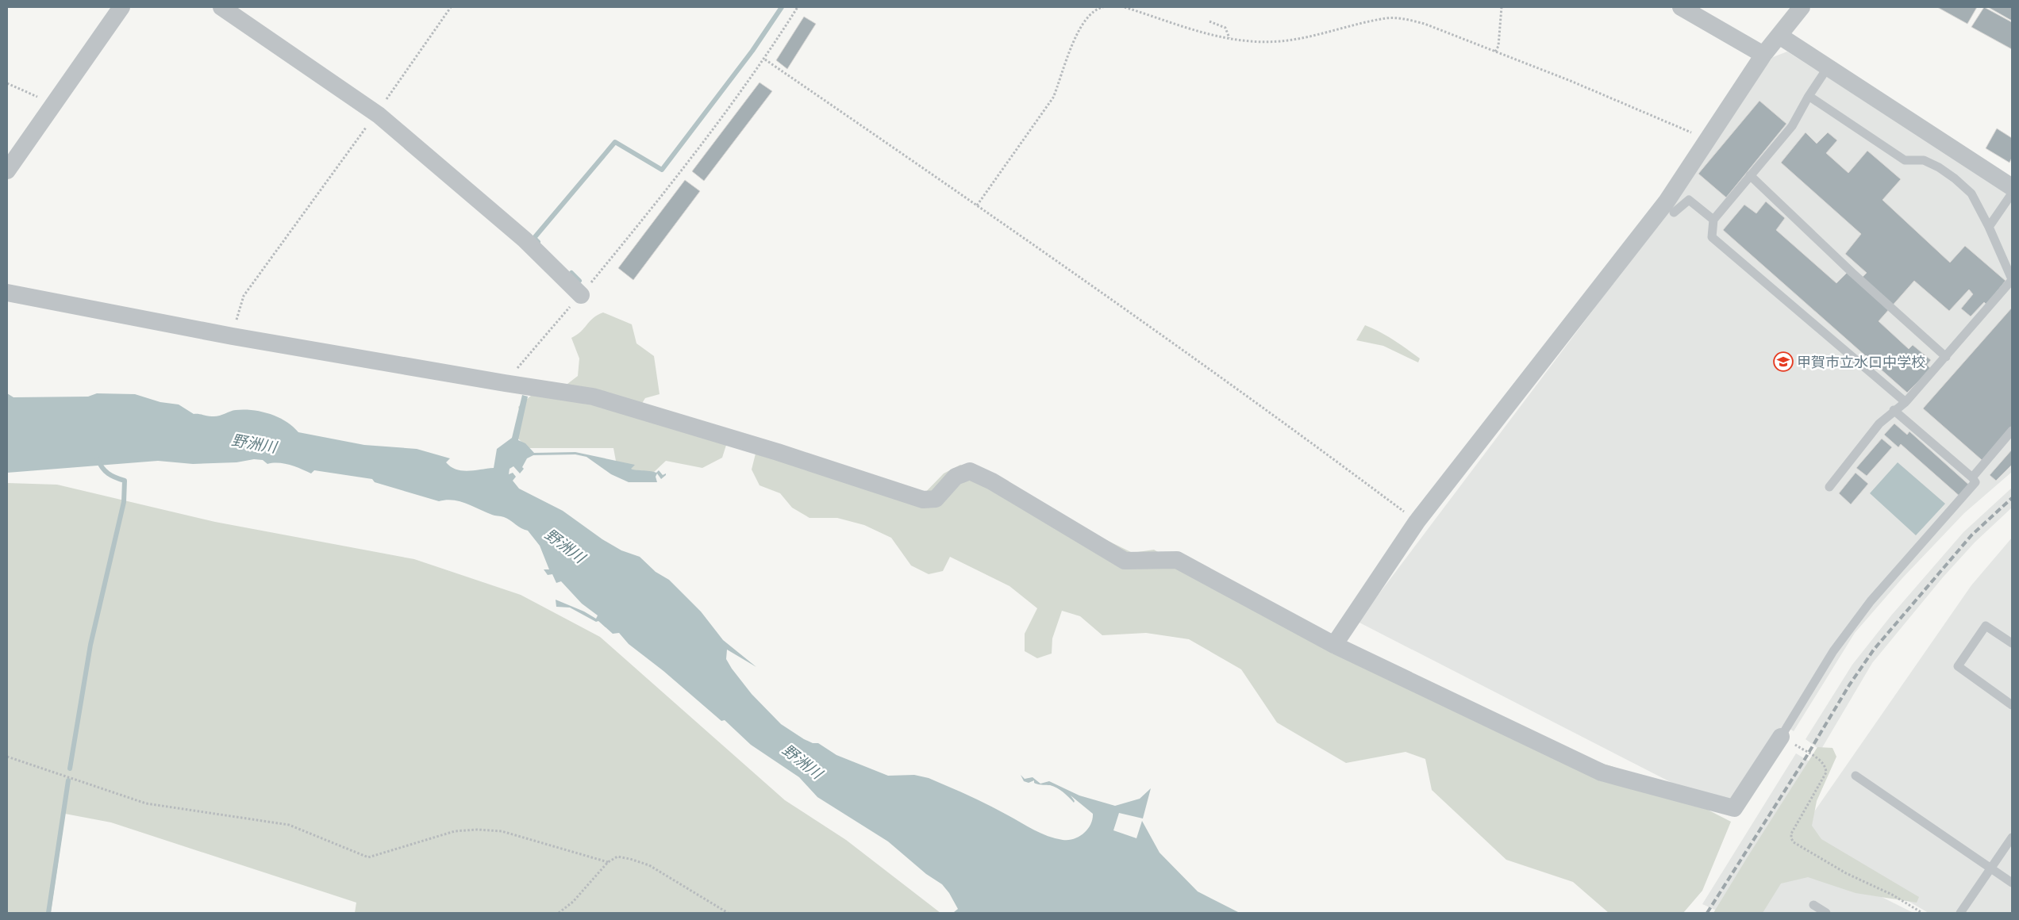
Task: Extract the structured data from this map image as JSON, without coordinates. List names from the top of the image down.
{
  "water": ["野洲川"],
  "places": {
    "school or university": ["甲賀市立水口中学校"]
  }
}
